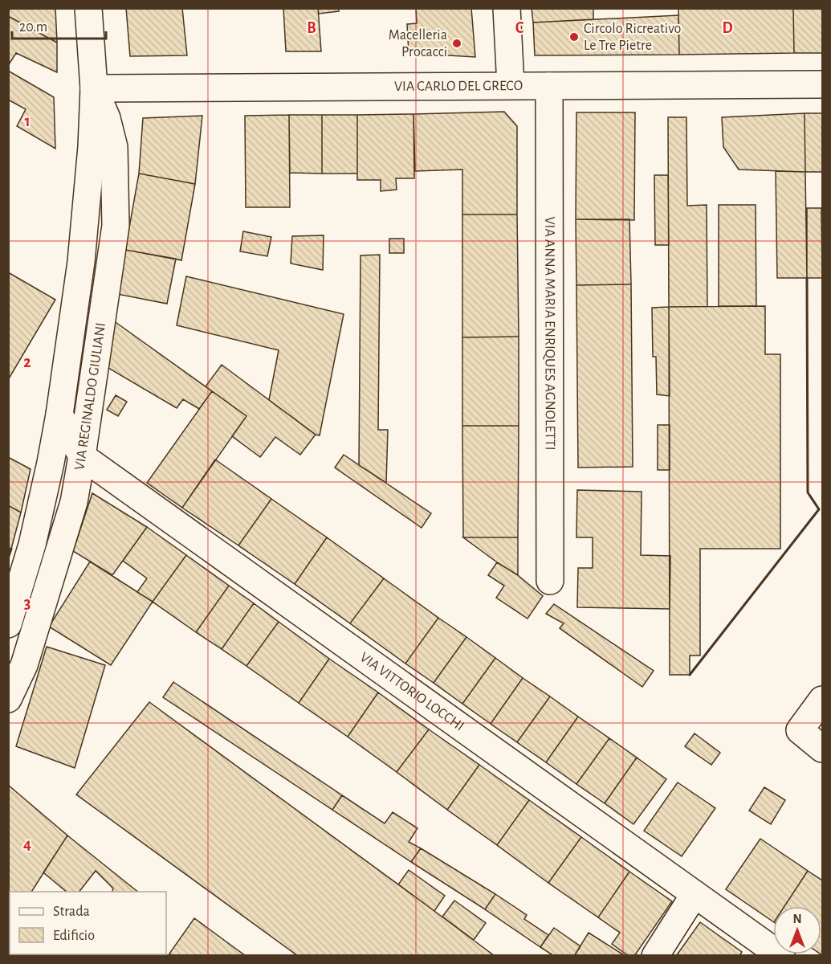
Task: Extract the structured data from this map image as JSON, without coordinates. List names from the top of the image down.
{
  "streets": {
    "street": [
      "VIA CARLO DEL GRECO",
      "VIA ANNA MARIA ENRIQUES AGNOLETTI",
      "VIA REGINALDO GIULIANI",
      "VIA VITTORIO LOCCHI"
    ]
  },
  "crossings": [
    ["VIA CARLO DEL GRECO", "VIA ANNA MARIA ENRIQUES AGNOLETTI"],
    ["VIA CARLO DEL GRECO", "VIA REGINALDO GIULIANI"],
    ["VIA REGINALDO GIULIANI", "VIA VITTORIO LOCCHI"]
  ],
  "places": ["Circolo Ricreativo Le Tre Pietre", "Macelleria Procacci"],
  "legend": ["Strada", "Edificio"],
  "scale_bar": "20 m",
  "north": "top",
  "grid": {
    "columns": ["B", "C", "D"],
    "rows": [
      "1",
      "2",
      "3",
      "4"
    ]
  }
}
